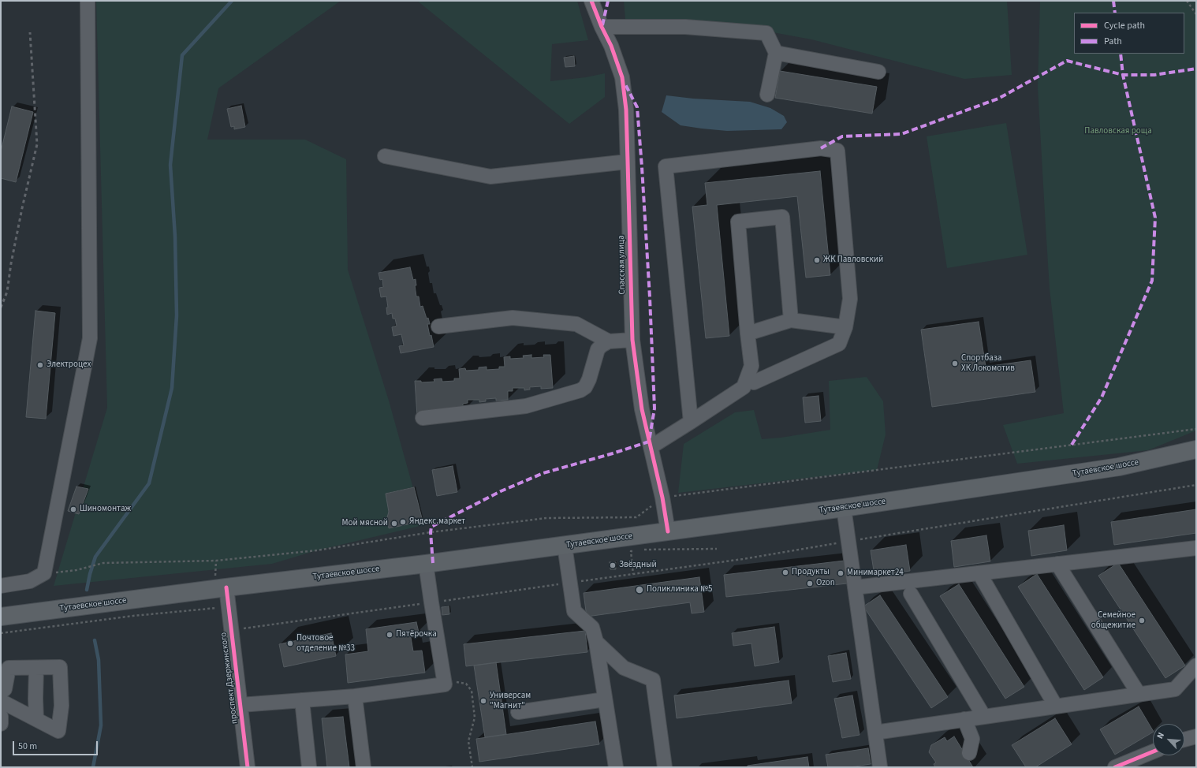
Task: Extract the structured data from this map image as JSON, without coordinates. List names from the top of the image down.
{
  "streets": {
    "main road": ["Тутаевское шоссе"],
    "street": ["Спасская улица", "проспект Дзержинского"]
  },
  "crossings": [
    ["Спасская улица", "Тутаевское шоссе"],
    ["Тутаевское шоссе", "проспект Дзержинского"]
  ],
  "parks": ["Павловская роща"],
  "places": [
    "ЖК Павловский",
    "Спортбаза ХК Локомотив",
    "Электроцех",
    "Шиномонтаж",
    "Яндекс.маркет",
    "Мой мясной",
    "Звёздный",
    "Продукты",
    "Минимаркет24",
    "Ozon",
    "Поликлиника №5",
    "Семейное общежитие",
    "Пятёрочка",
    "Почтовое отделение №33",
    "Универсам \"Магнит\""
  ],
  "legend": ["Cycle path", "Path"],
  "scale_bar": "50 m",
  "north": "top left"
}
